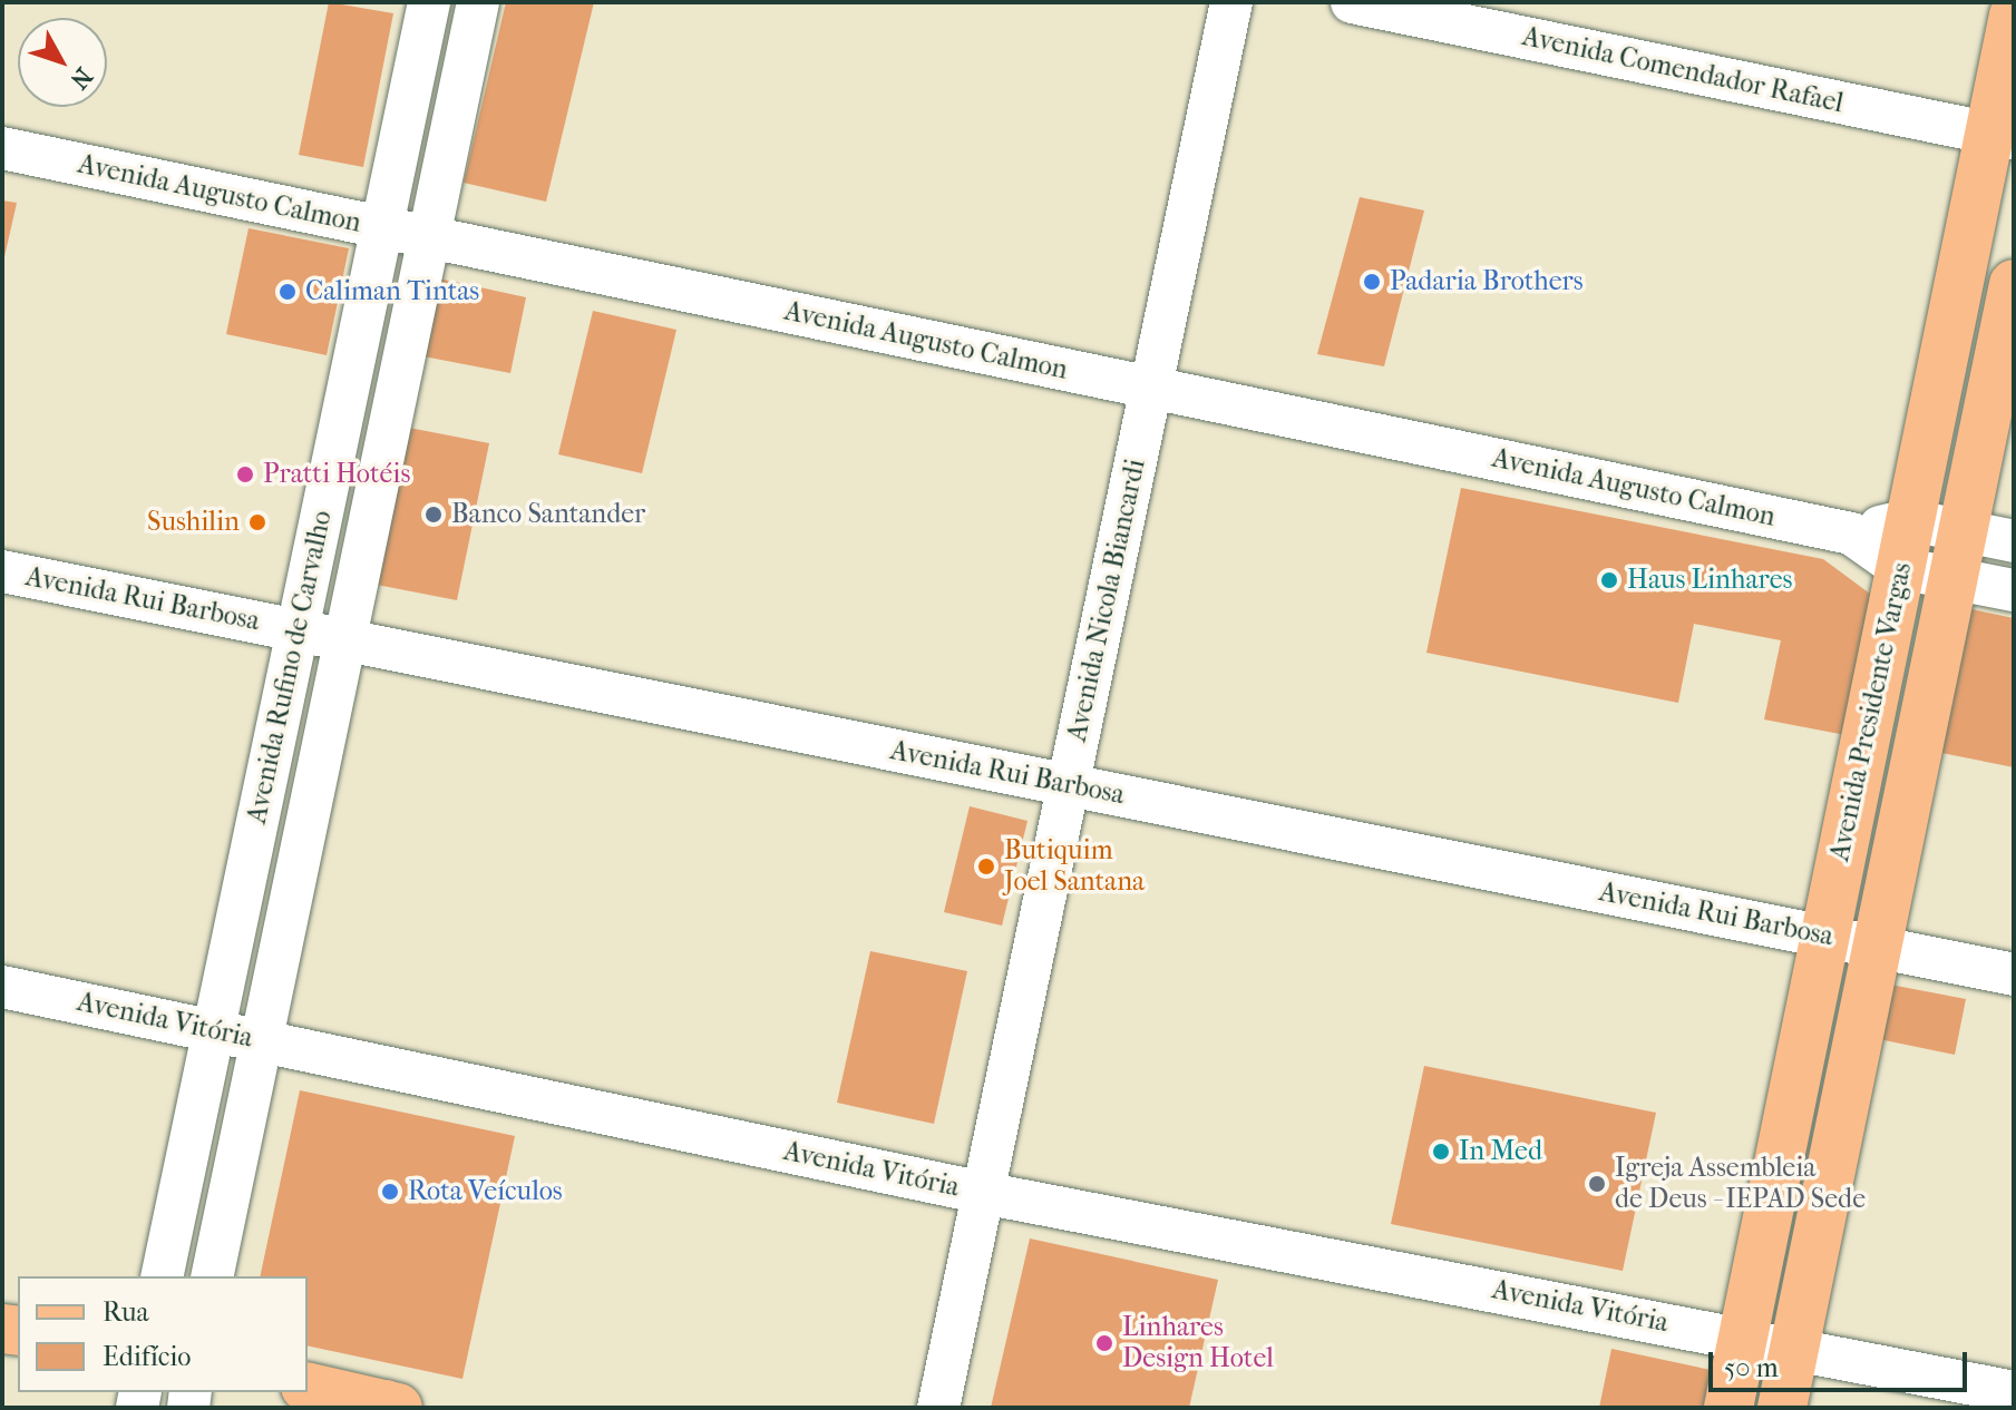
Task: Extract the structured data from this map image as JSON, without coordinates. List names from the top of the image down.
{
  "streets": {
    "main road": ["Avenida Presidente Vargas"],
    "street": [
      "Avenida Comendador Rafael",
      "Avenida Augusto Calmon",
      "Avenida Rui Barbosa",
      "Avenida Nicola Biancardi",
      "Avenida Rufino de Carvalho",
      "Avenida Vitória"
    ]
  },
  "crossings": [
    ["Avenida Comendador Rafael", "Avenida Presidente Vargas"],
    ["Avenida Augusto Calmon", "Avenida Nicola Biancardi"],
    ["Avenida Augusto Calmon", "Avenida Rufino de Carvalho"],
    ["Avenida Augusto Calmon", "Avenida Presidente Vargas"],
    ["Avenida Rui Barbosa", "Avenida Nicola Biancardi"],
    ["Avenida Rui Barbosa", "Avenida Rufino de Carvalho"],
    ["Avenida Rui Barbosa", "Avenida Presidente Vargas"],
    ["Avenida Nicola Biancardi", "Avenida Vitória"],
    ["Avenida Rufino de Carvalho", "Avenida Vitória"],
    ["Avenida Presidente Vargas", "Avenida Vitória"]
  ],
  "places": [
    "Padaria Brothers",
    "Caliman Tintas",
    "Pratti Hotéis",
    "Banco Santander",
    "Sushilin",
    "Haus Linhares",
    "Butiquim Joel Santana",
    "In Med",
    "Igreja Assembleia de Deus - IEPAD Sede",
    "Rota Veículos",
    "Linhares Design Hotel"
  ],
  "legend": ["Rua", "Edifício"],
  "scale_bar": "50 m",
  "north": "bottom right"
}
